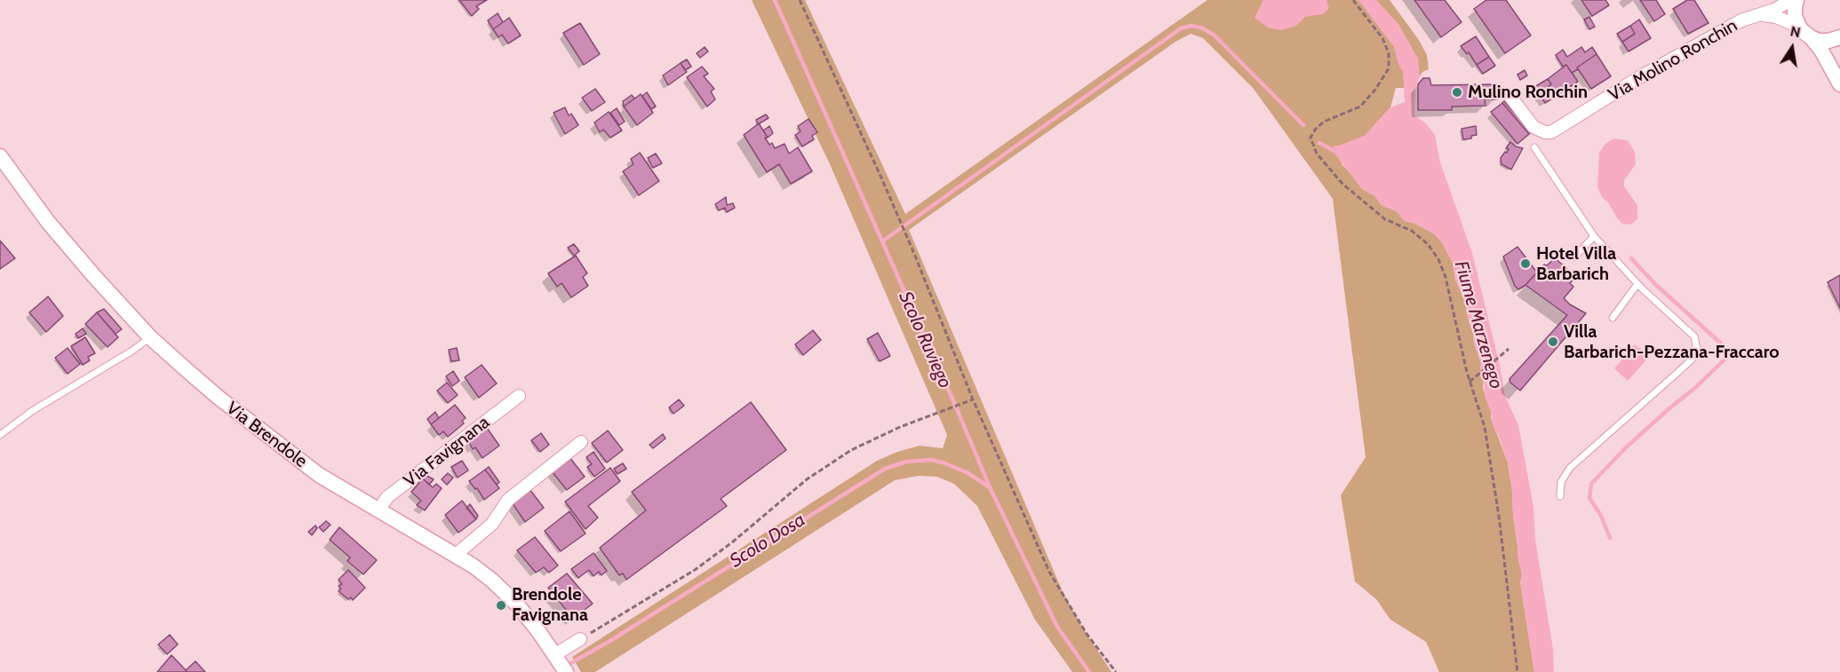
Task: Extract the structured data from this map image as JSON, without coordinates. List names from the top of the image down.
{
  "streets": {
    "street": ["Via Molino Ronchin", "Via Brendole", "Via Favignana"]
  },
  "crossings": [
    ["Via Brendole", "Via Favignana"]
  ],
  "water": ["Fiume Marzenego", "Scolo Ruviego", "Scolo Dosa"],
  "places": [
    "Mulino Ronchin",
    "Hotel Villa Barbarich",
    "Villa Barbarich-Pezzana-Fraccaro",
    "Brendole Favignana"
  ],
  "north": "top"
}
